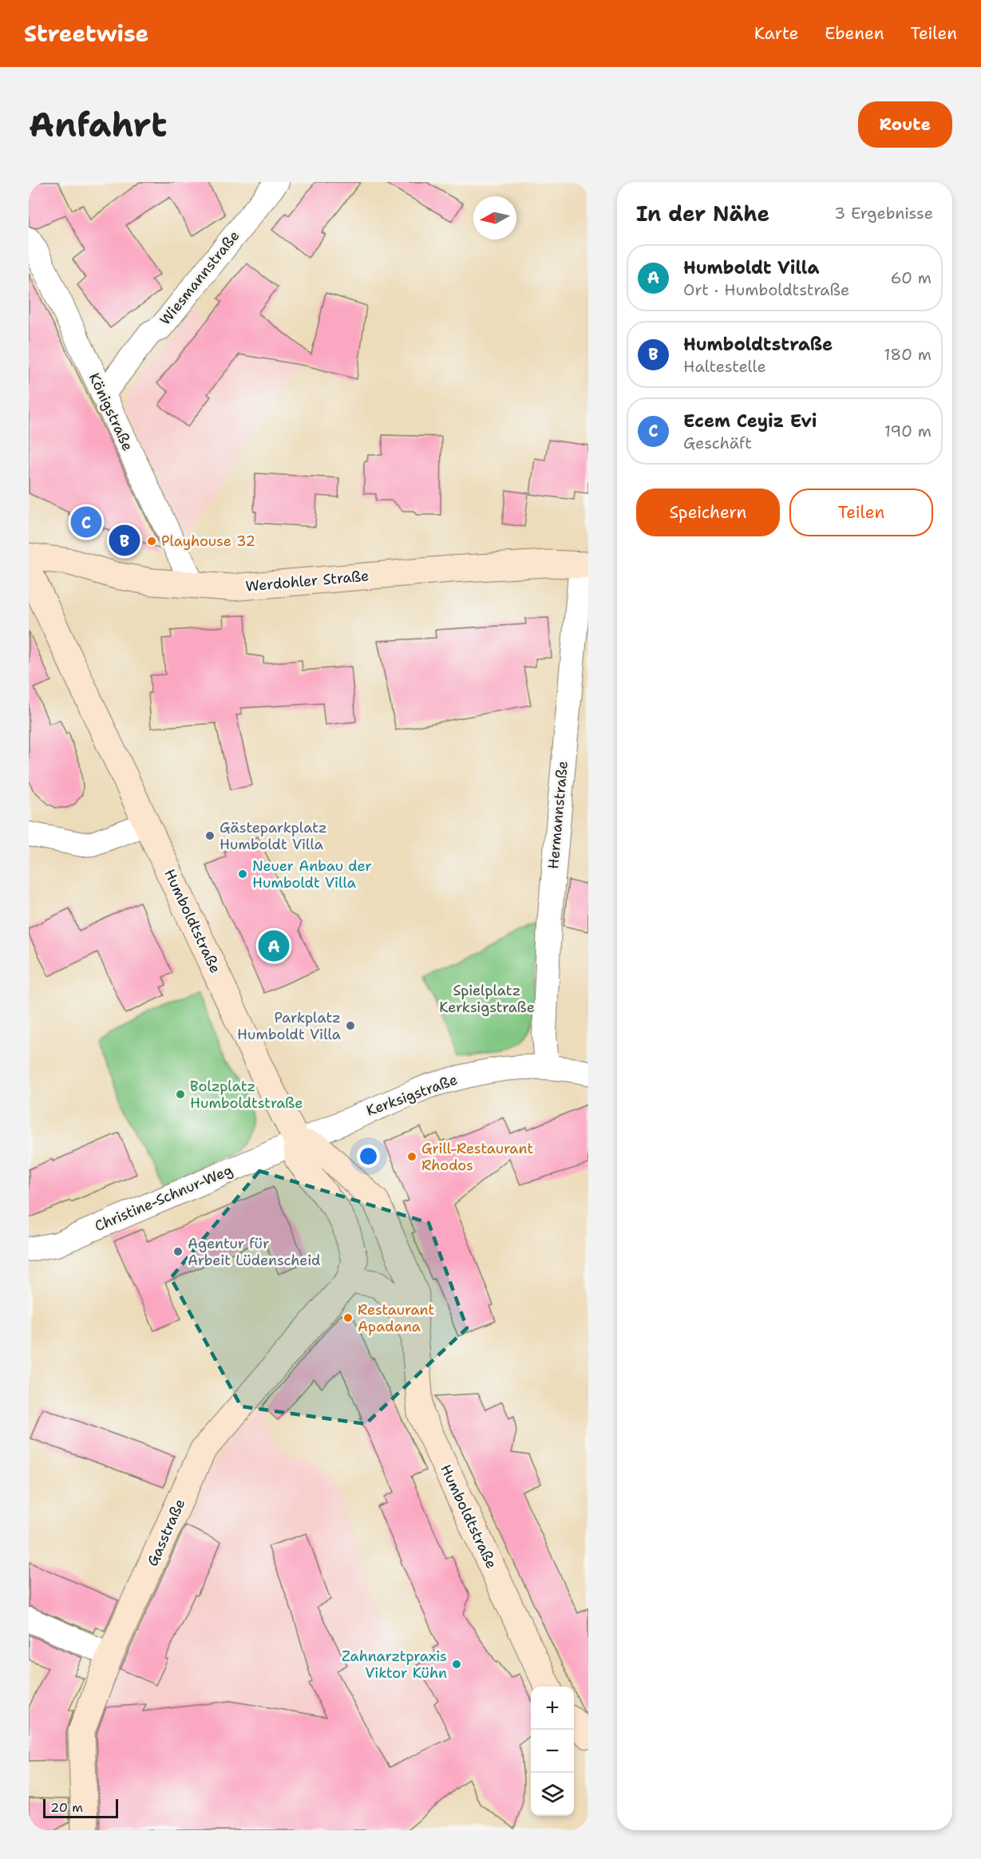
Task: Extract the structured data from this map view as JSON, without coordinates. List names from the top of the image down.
{
  "streets": {
    "street": [
      "Wiesmannstraße",
      "Königstraße",
      "Werdohler Straße",
      "Hermannstraße",
      "Humboldtstraße",
      "Kerksigstraße",
      "Christine-Schnur-Weg",
      "Gasstraße"
    ]
  },
  "crossings": [
    ["Wiesmannstraße", "Königstraße"],
    ["Königstraße", "Werdohler Straße"],
    ["Werdohler Straße", "Hermannstraße"],
    ["Hermannstraße", "Kerksigstraße"],
    ["Humboldtstraße", "Kerksigstraße"],
    ["Humboldtstraße", "Christine-Schnur-Weg"],
    ["Humboldtstraße", "Gasstraße"],
    ["Kerksigstraße", "Christine-Schnur-Weg"]
  ],
  "parks": ["Spielplatz Kerksigstraße"],
  "places": [
    "Playhouse 32",
    "Gästeparkplatz Humboldt Villa",
    "Neuer Anbau der Humboldt Villa",
    "Parkplatz Humboldt Villa",
    "Bolzplatz Humboldtstraße",
    "Grill-Restaurant Rhodos",
    "Agentur für Arbeit Lüdenscheid",
    "Restaurant Apadana",
    "Zahnarztpraxis Viktor Kühn"
  ],
  "scale_bar": "20 m",
  "north": "left",
  "page": {
    "header": "Streetwise",
    "nav": ["Karte", "Ebenen", "Teilen"],
    "buttons": [
      "Route",
      ["Speichern", "Teilen"]
    ],
    "title": "Anfahrt",
    "heading": ["In der Nähe", "3 Ergebnisse"],
    "list": [
      {
        "mark": "A",
        "name": "Humboldt Villa",
        "note": "Ort · Humboldtstraße",
        "value": "60 m"
      },
      {
        "mark": "B",
        "name": "Humboldtstraße",
        "note": "Haltestelle",
        "value": "180 m"
      },
      {
        "mark": "C",
        "name": "Ecem Ceyiz Evi",
        "note": "Geschäft",
        "value": "190 m"
      }
    ],
    "pins": ["C", "B", "A"],
    "map_buttons": ["+", "−"],
    "scale": "20 m"
  }
}
